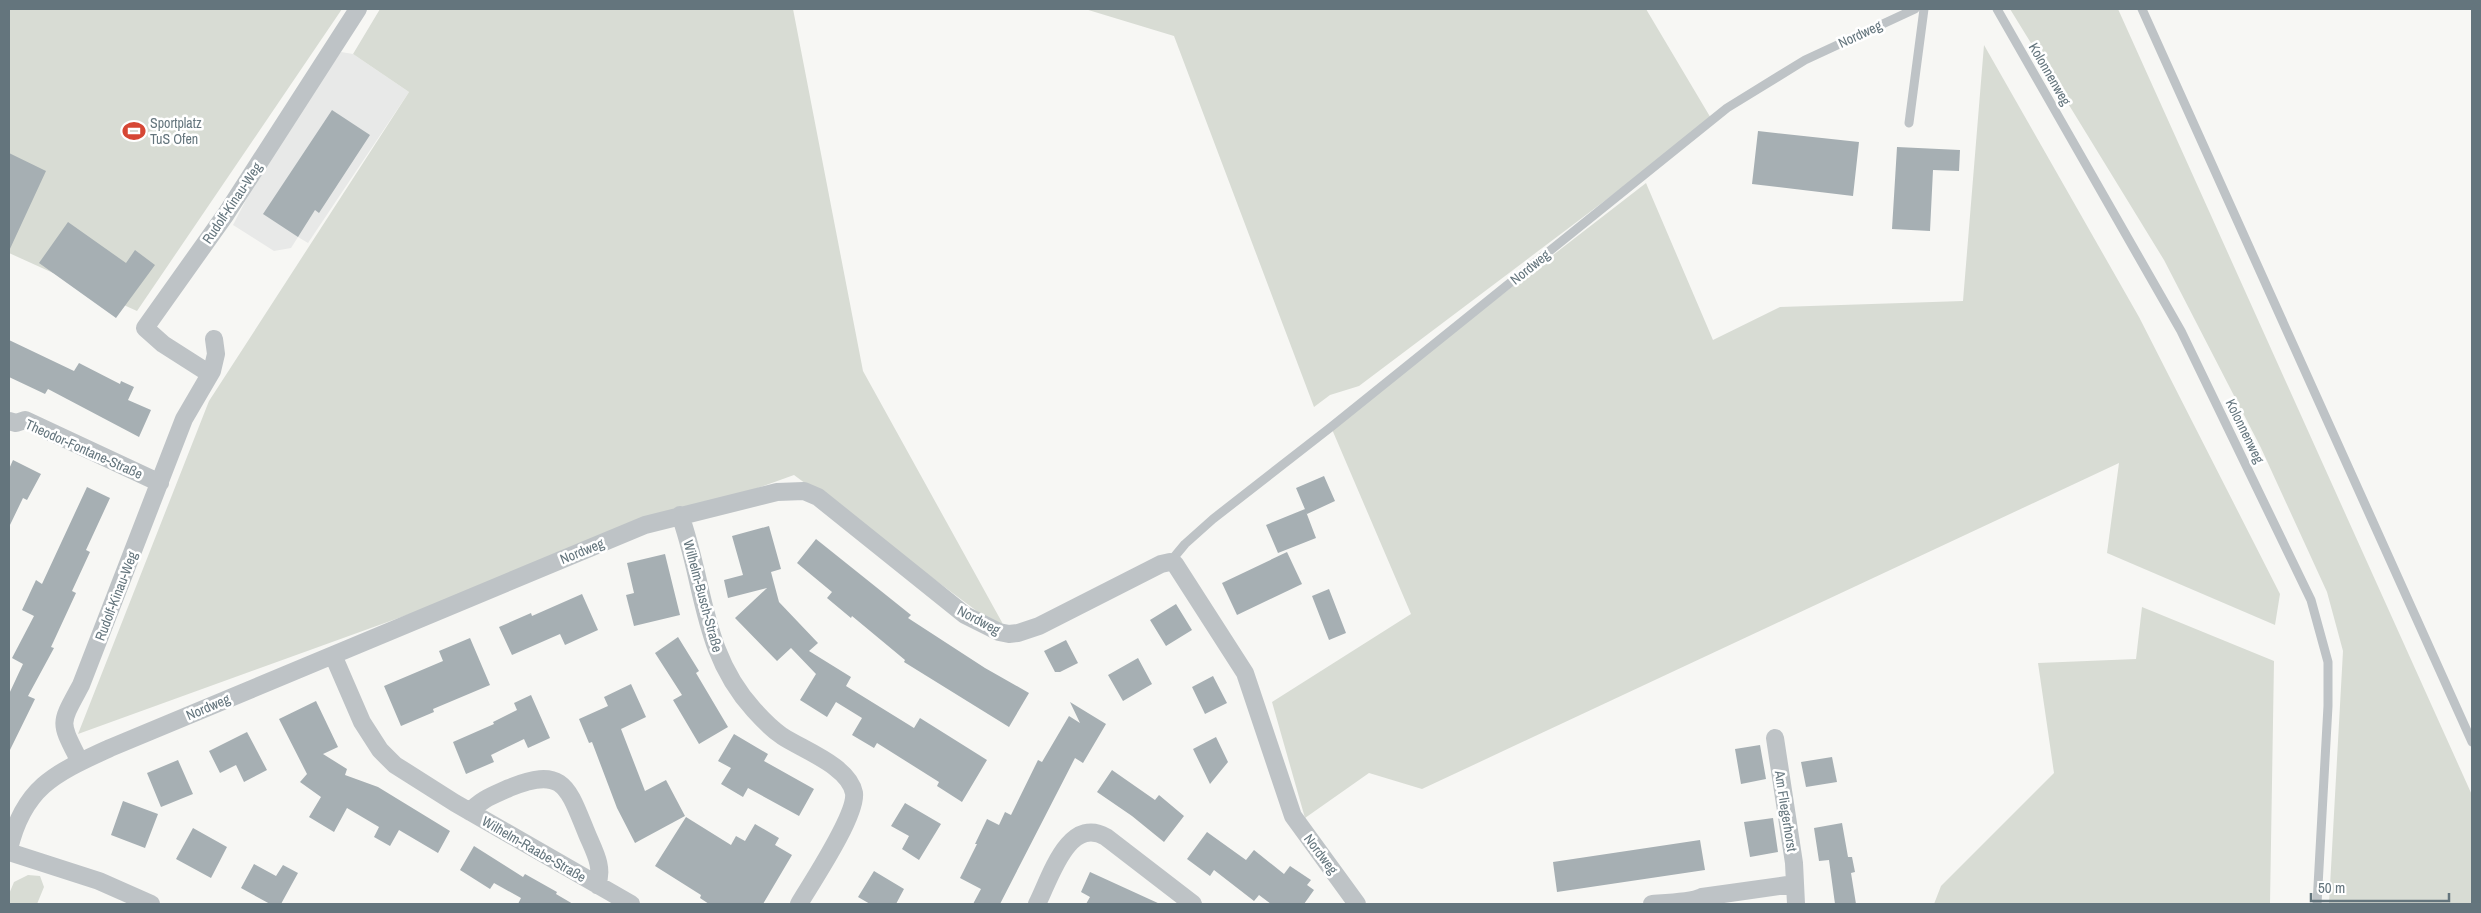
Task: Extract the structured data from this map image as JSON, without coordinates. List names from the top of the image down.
{
  "streets": {
    "street": [
      "Nordweg",
      "Rudolf-Kinau-Weg",
      "Theodor-Fontane-Straße",
      "Wilhelm-Busch-Straße",
      "Am Fliegerhorst",
      "Wilhelm-Raabe-Straße"
    ],
    "lane": ["Kolonnenweg"]
  },
  "crossings": [
    ["Nordweg", "Rudolf-Kinau-Weg"],
    ["Nordweg", "Wilhelm-Busch-Straße"],
    ["Nordweg", "Wilhelm-Raabe-Straße"],
    ["Rudolf-Kinau-Weg", "Theodor-Fontane-Straße"]
  ],
  "places": {
    "sports": ["Sportplatz TuS Ofen"]
  },
  "scale_bar": "50 m"
}
